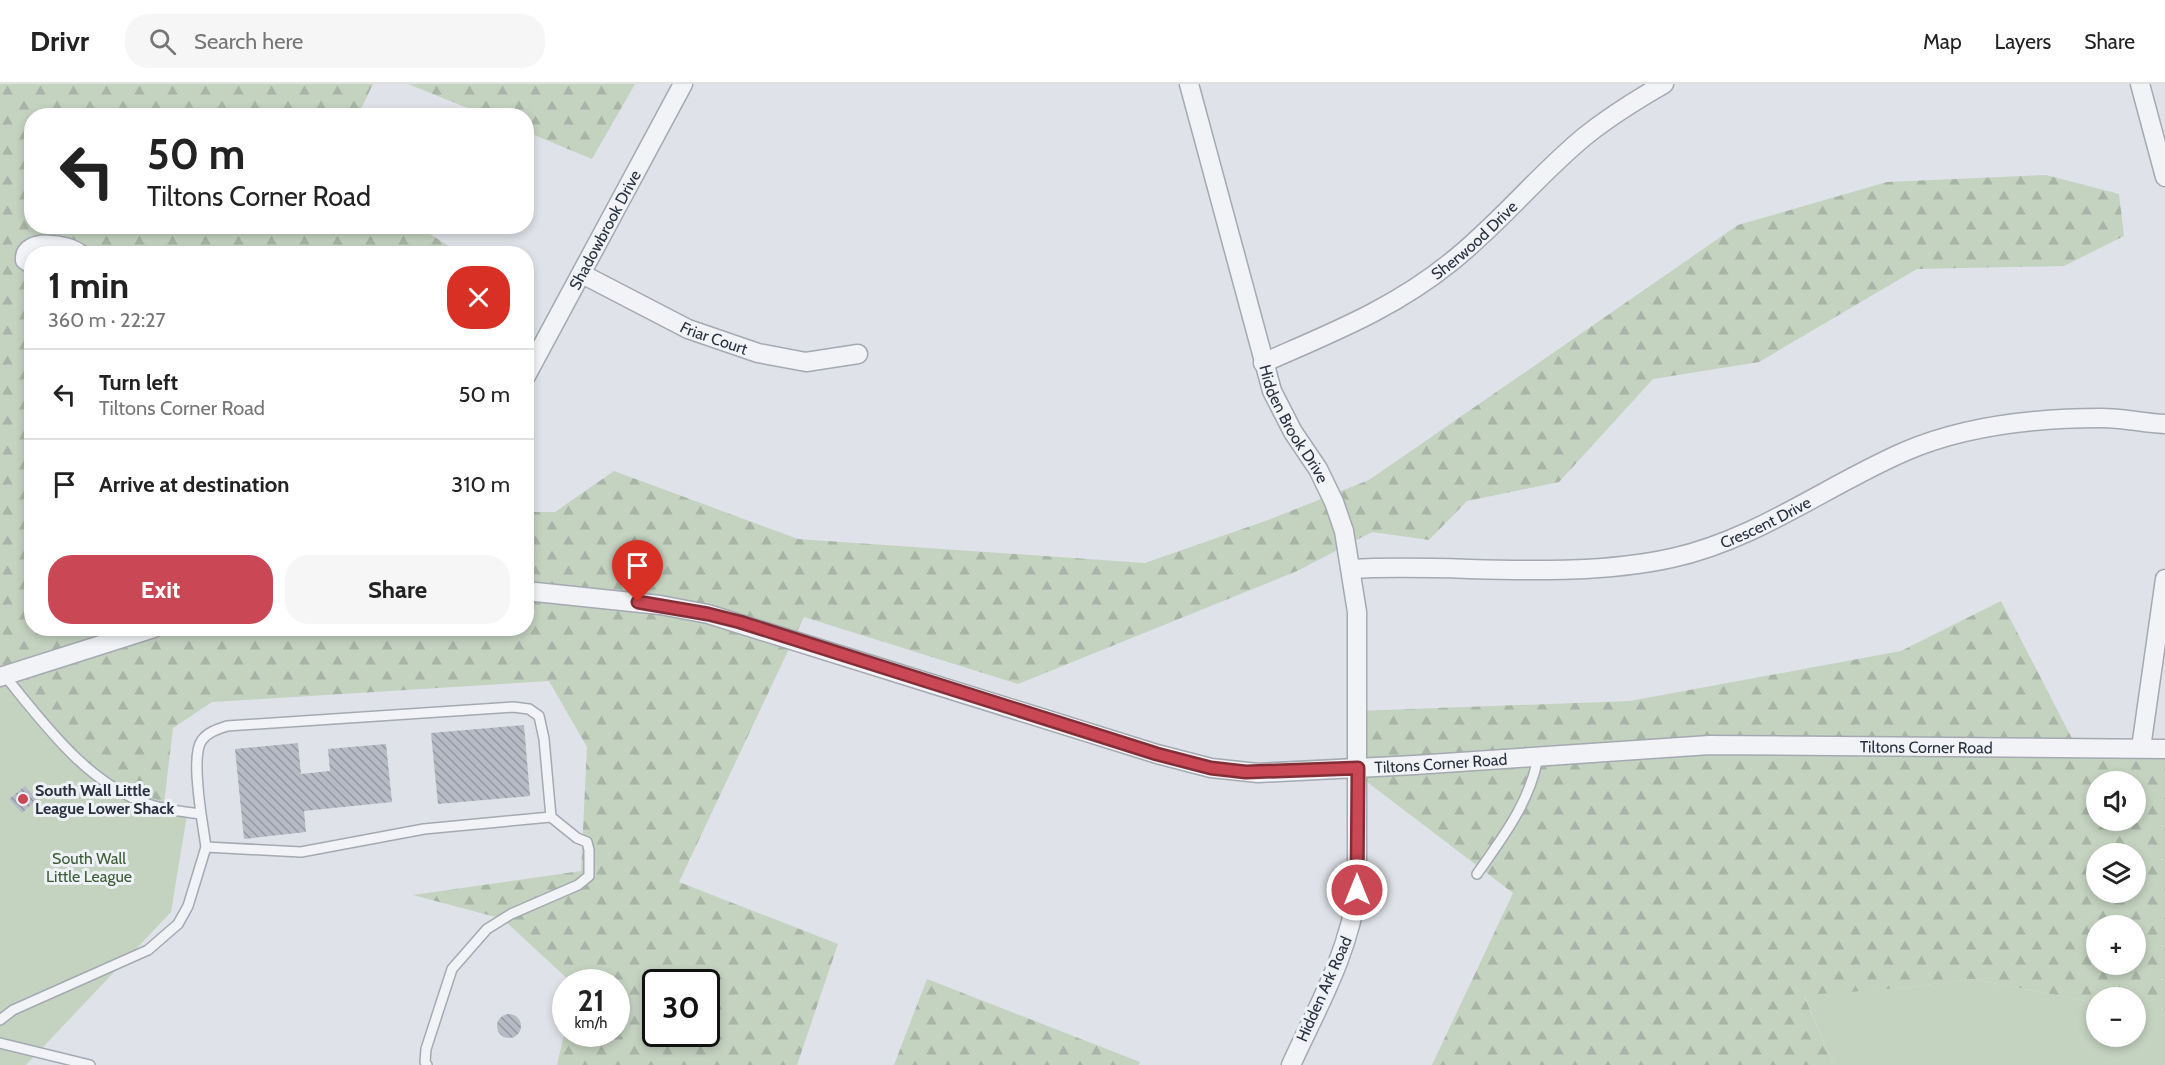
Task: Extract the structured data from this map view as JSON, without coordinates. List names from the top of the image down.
{
  "streets": {
    "street": [
      "Shadowbrook Drive",
      "Sherwood Drive",
      "Friar Court",
      "Hidden Brook Drive",
      "Crescent Drive",
      "Tiltons Corner Road",
      "Hidden Ark Road"
    ]
  },
  "crossings": [
    ["Shadowbrook Drive", "Friar Court"],
    ["Sherwood Drive", "Hidden Brook Drive"],
    ["Hidden Brook Drive", "Crescent Drive"],
    ["Hidden Brook Drive", "Tiltons Corner Road"],
    ["Hidden Brook Drive", "Hidden Ark Road"],
    ["Tiltons Corner Road", "Hidden Ark Road"]
  ],
  "parks": ["South Wall Little League"],
  "places": ["South Wall Little League Lower Shack"],
  "page": {
    "header": "Drivr",
    "search": "Search here",
    "nav": ["Map", "Layers", "Share"],
    "turn": ["50 m", "Tiltons Corner Road"],
    "heading": ["1 min", "360 m · 22:27"],
    "list": [
      {
        "name": "Turn left",
        "note": "Tiltons Corner Road",
        "value": "50 m"
      },
      {
        "name": "Arrive at destination",
        "value": "310 m"
      }
    ],
    "buttons": ["Exit", "Share"],
    "map_buttons": ["+", "−"],
    "speed": "21 km/h",
    "limit": "30"
  }
}
